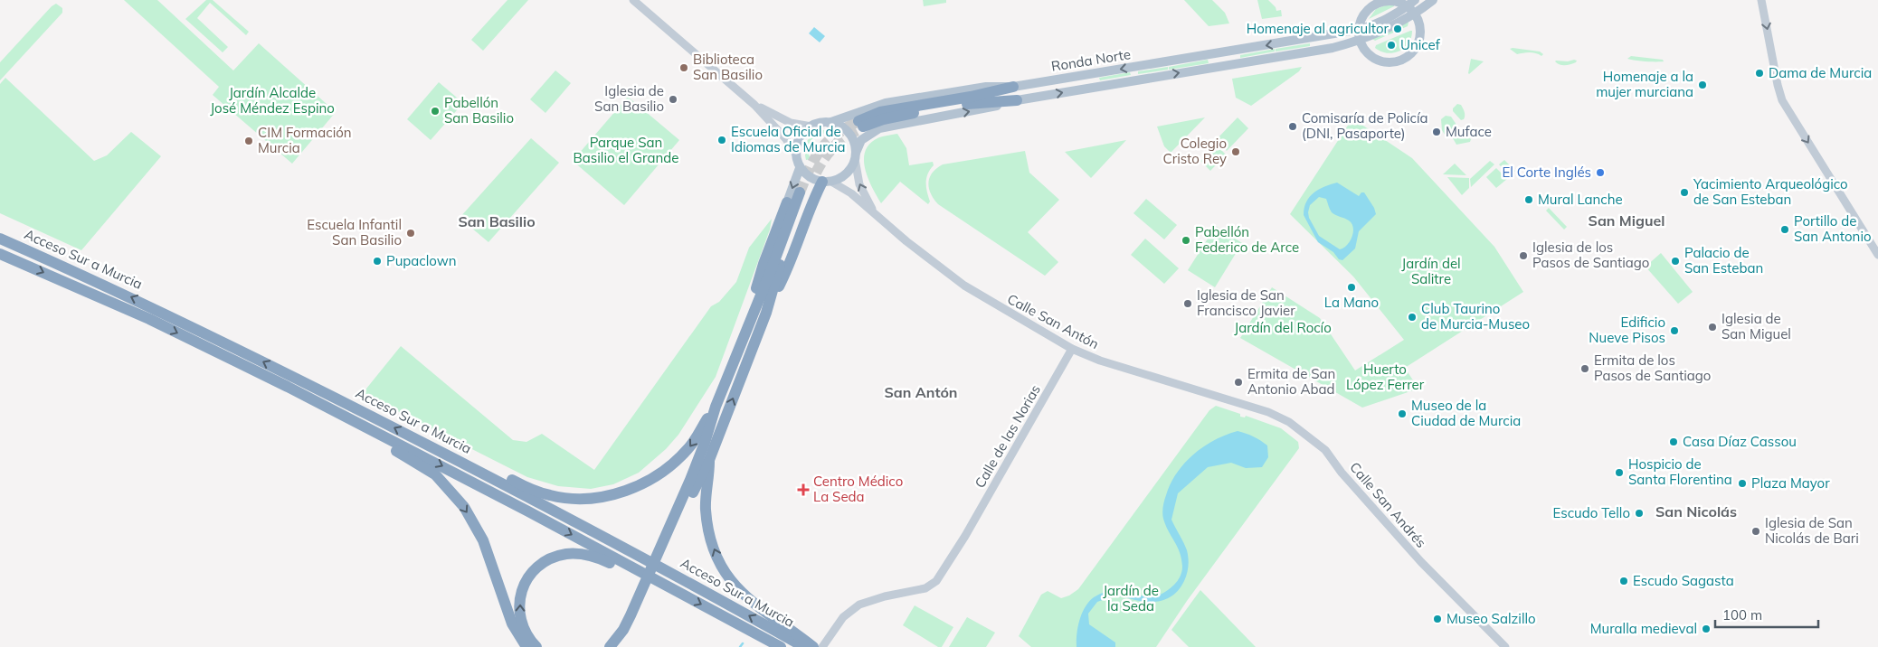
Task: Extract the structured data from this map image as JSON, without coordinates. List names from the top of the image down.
{
  "streets": {
    "highway": ["Acceso Sur a Murcia"],
    "main road": [
      "Ronda Norte",
      "Calle San Antón",
      "Calle de las Norias",
      "Calle San Andrés"
    ]
  },
  "crossings": [
    ["Ronda Norte", "Calle San Antón"],
    ["Calle San Antón", "Calle de las Norias"],
    ["Calle San Antón", "Calle San Andrés"]
  ],
  "districts": [
    "San Miguel",
    "San Basilio",
    "San Antón",
    "San Nicolás"
  ],
  "parks": [
    "Jardín Alcalde José Méndez Espino",
    "Parque San Basilio el Grande",
    "Jardín del Salitre",
    "Jardín del Rocío",
    "Huerto López Ferrer",
    "Jardín de la Seda"
  ],
  "places": {
    "other": [
      "Homenaje al agricultor",
      "Unicef",
      "Biblioteca San Basilio",
      "Dama de Murcia",
      "Homenaje a la mujer murciana",
      "Iglesia de San Basilio",
      "Pabellón San Basilio",
      "Comisaría de Policía (DNI, Pasaporte)",
      "Muface",
      "Escuela Oficial de Idiomas de Murcia",
      "CIM Formación Murcia",
      "Colegio Cristo Rey",
      "El Corte Inglés",
      "Yacimiento Arqueológico de San Esteban",
      "Mural Lanche",
      "Portillo de San Antonio",
      "Escuela Infantil San Basilio",
      "Pabellón Federico de Arce",
      "Iglesia de los Pasos de Santiago",
      "Pupaclown",
      "Palacio de San Esteban",
      "La Mano",
      "Iglesia de San Francisco Javier",
      "Club Taurino de Murcia-Museo",
      "Iglesia de San Miguel",
      "Edificio Nueve Pisos",
      "Ermita de los Pasos de Santiago",
      "Ermita de San Antonio Abad",
      "Museo de la Ciudad de Murcia",
      "Casa Díaz Cassou",
      "Hospicio de Santa Florentina",
      "Plaza Mayor",
      "Escudo Tello",
      "Iglesia de San Nicolás de Bari",
      "Escudo Sagasta",
      "Museo Salzillo",
      "Muralla medieval"
    ],
    "health": ["Centro Médico La Seda"]
  },
  "scale_bar": "100 m"
}
